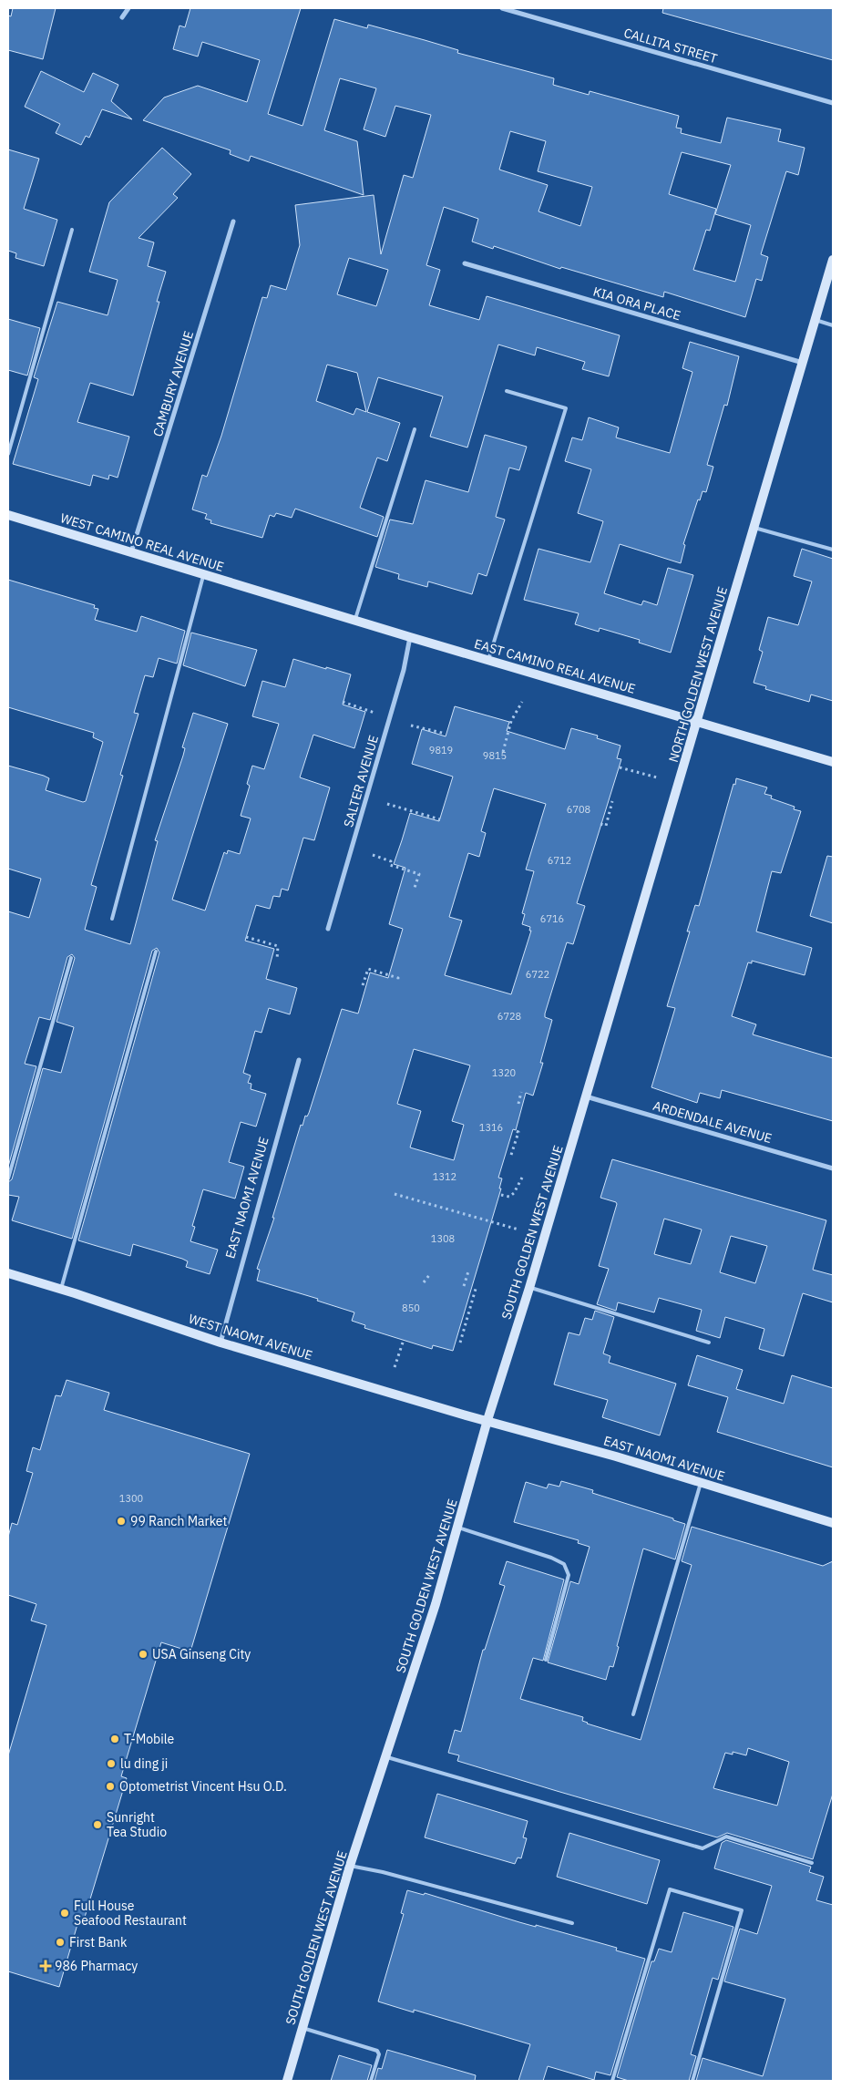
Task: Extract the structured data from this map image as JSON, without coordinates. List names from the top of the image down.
{
  "streets": {
    "street": [
      "CALLITA STREET",
      "KIA ORA PLACE",
      "CAMBURY AVENUE",
      "WEST CAMINO REAL AVENUE",
      "EAST CAMINO REAL AVENUE",
      "NORTH GOLDEN WEST AVENUE",
      "SALTER AVENUE",
      "ARDENDALE AVENUE",
      "EAST NAOMI AVENUE",
      "SOUTH GOLDEN WEST AVENUE",
      "WEST NAOMI AVENUE"
    ]
  },
  "crossings": [
    ["KIA ORA PLACE", "NORTH GOLDEN WEST AVENUE"],
    ["CAMBURY AVENUE", "WEST CAMINO REAL AVENUE"],
    ["WEST CAMINO REAL AVENUE", "EAST CAMINO REAL AVENUE"],
    ["EAST CAMINO REAL AVENUE", "NORTH GOLDEN WEST AVENUE"],
    ["EAST CAMINO REAL AVENUE", "SALTER AVENUE"],
    ["NORTH GOLDEN WEST AVENUE", "ARDENDALE AVENUE"],
    ["NORTH GOLDEN WEST AVENUE", "SOUTH GOLDEN WEST AVENUE"],
    ["ARDENDALE AVENUE", "SOUTH GOLDEN WEST AVENUE"],
    ["EAST NAOMI AVENUE", "SOUTH GOLDEN WEST AVENUE"],
    ["EAST NAOMI AVENUE", "WEST NAOMI AVENUE"],
    ["SOUTH GOLDEN WEST AVENUE", "WEST NAOMI AVENUE"]
  ],
  "places": {
    "other": [
      "99 Ranch Market",
      "USA Ginseng City",
      "T-Mobile",
      "lu ding ji",
      "Optometrist Vincent Hsu O.D.",
      "Sunright Tea Studio",
      "Full House Seafood Restaurant",
      "First Bank"
    ],
    "health": ["986 Pharmacy"]
  },
  "house_numbers": [
    "9819",
    "9815",
    "6708",
    "6712",
    "6716",
    "6722",
    "6728",
    "1320",
    "1316",
    "1312",
    "1308",
    "850",
    "1300"
  ]
}
